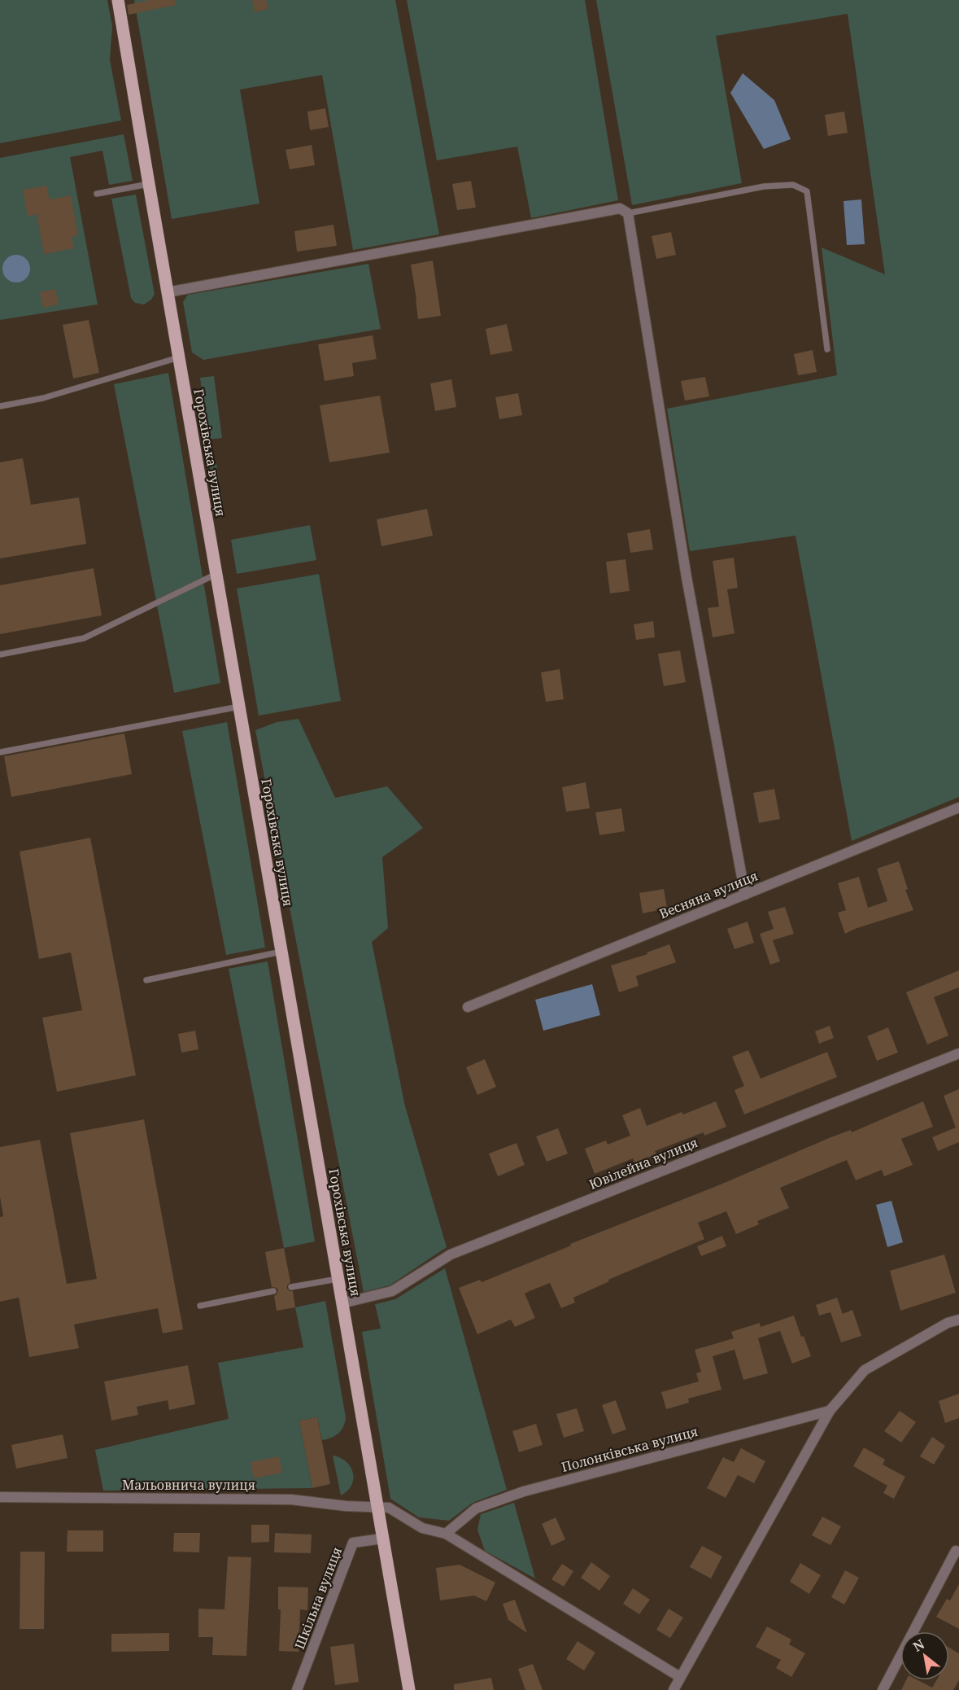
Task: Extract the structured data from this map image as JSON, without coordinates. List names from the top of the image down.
{
  "streets": {
    "main road": ["Горохівська вулиця"],
    "street": [
      "Весняна вулиця",
      "Ювілейна вулиця",
      "Полонківська вулиця",
      "Мальовнича вулиця",
      "Шкільна вулиця"
    ]
  },
  "crossings": [
    ["Горохівська вулиця", "Ювілейна вулиця"],
    ["Горохівська вулиця", "Мальовнича вулиця"],
    ["Горохівська вулиця", "Шкільна вулиця"],
    ["Полонківська вулиця", "Мальовнича вулиця"]
  ],
  "north": "top left"
}
